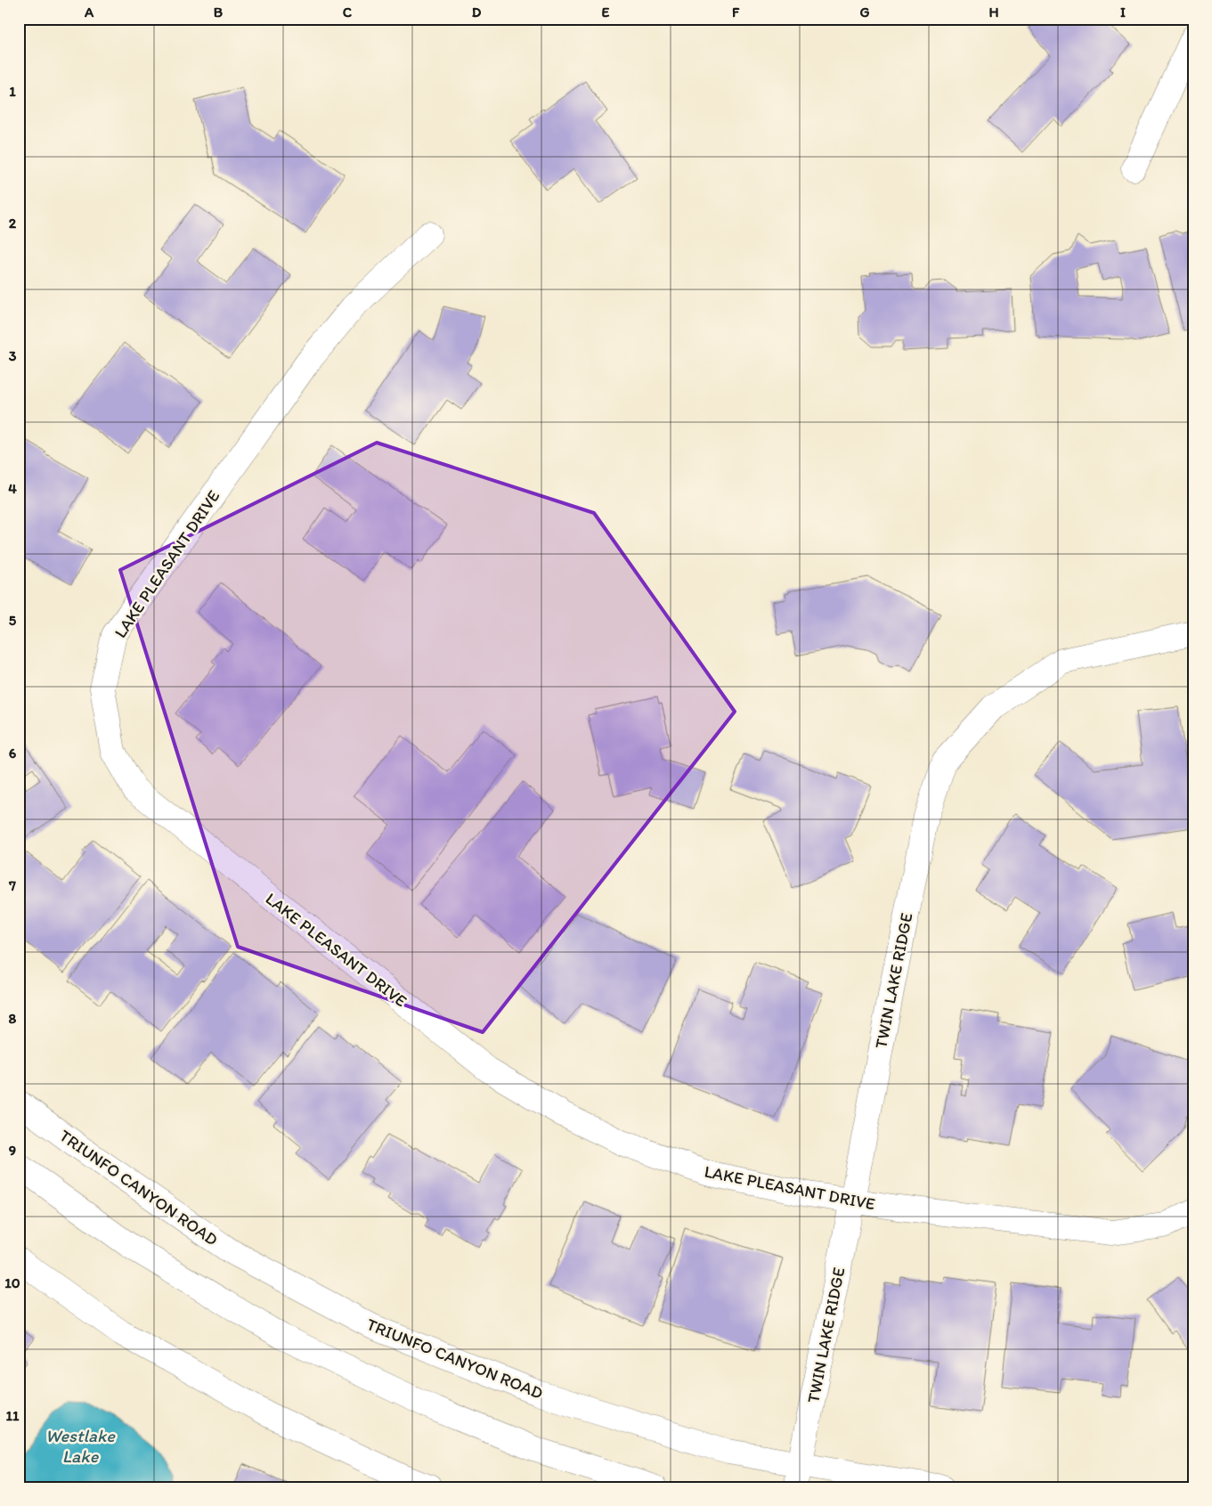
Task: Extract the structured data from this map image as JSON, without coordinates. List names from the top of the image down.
{
  "streets": {
    "street": ["LAKE PLEASANT DRIVE", "TWIN LAKE RIDGE", "TRIUNFO CANYON ROAD"]
  },
  "crossings": [
    ["LAKE PLEASANT DRIVE", "TWIN LAKE RIDGE"],
    ["TWIN LAKE RIDGE", "TRIUNFO CANYON ROAD"]
  ],
  "water": ["Westlake Lake"],
  "grid": {
    "columns": [
      "A",
      "B",
      "C",
      "D",
      "E",
      "F",
      "G",
      "H",
      "I"
    ],
    "rows": [
      "1",
      "2",
      "3",
      "4",
      "5",
      "6",
      "7",
      "8",
      "9",
      "10",
      "11"
    ]
  }
}
